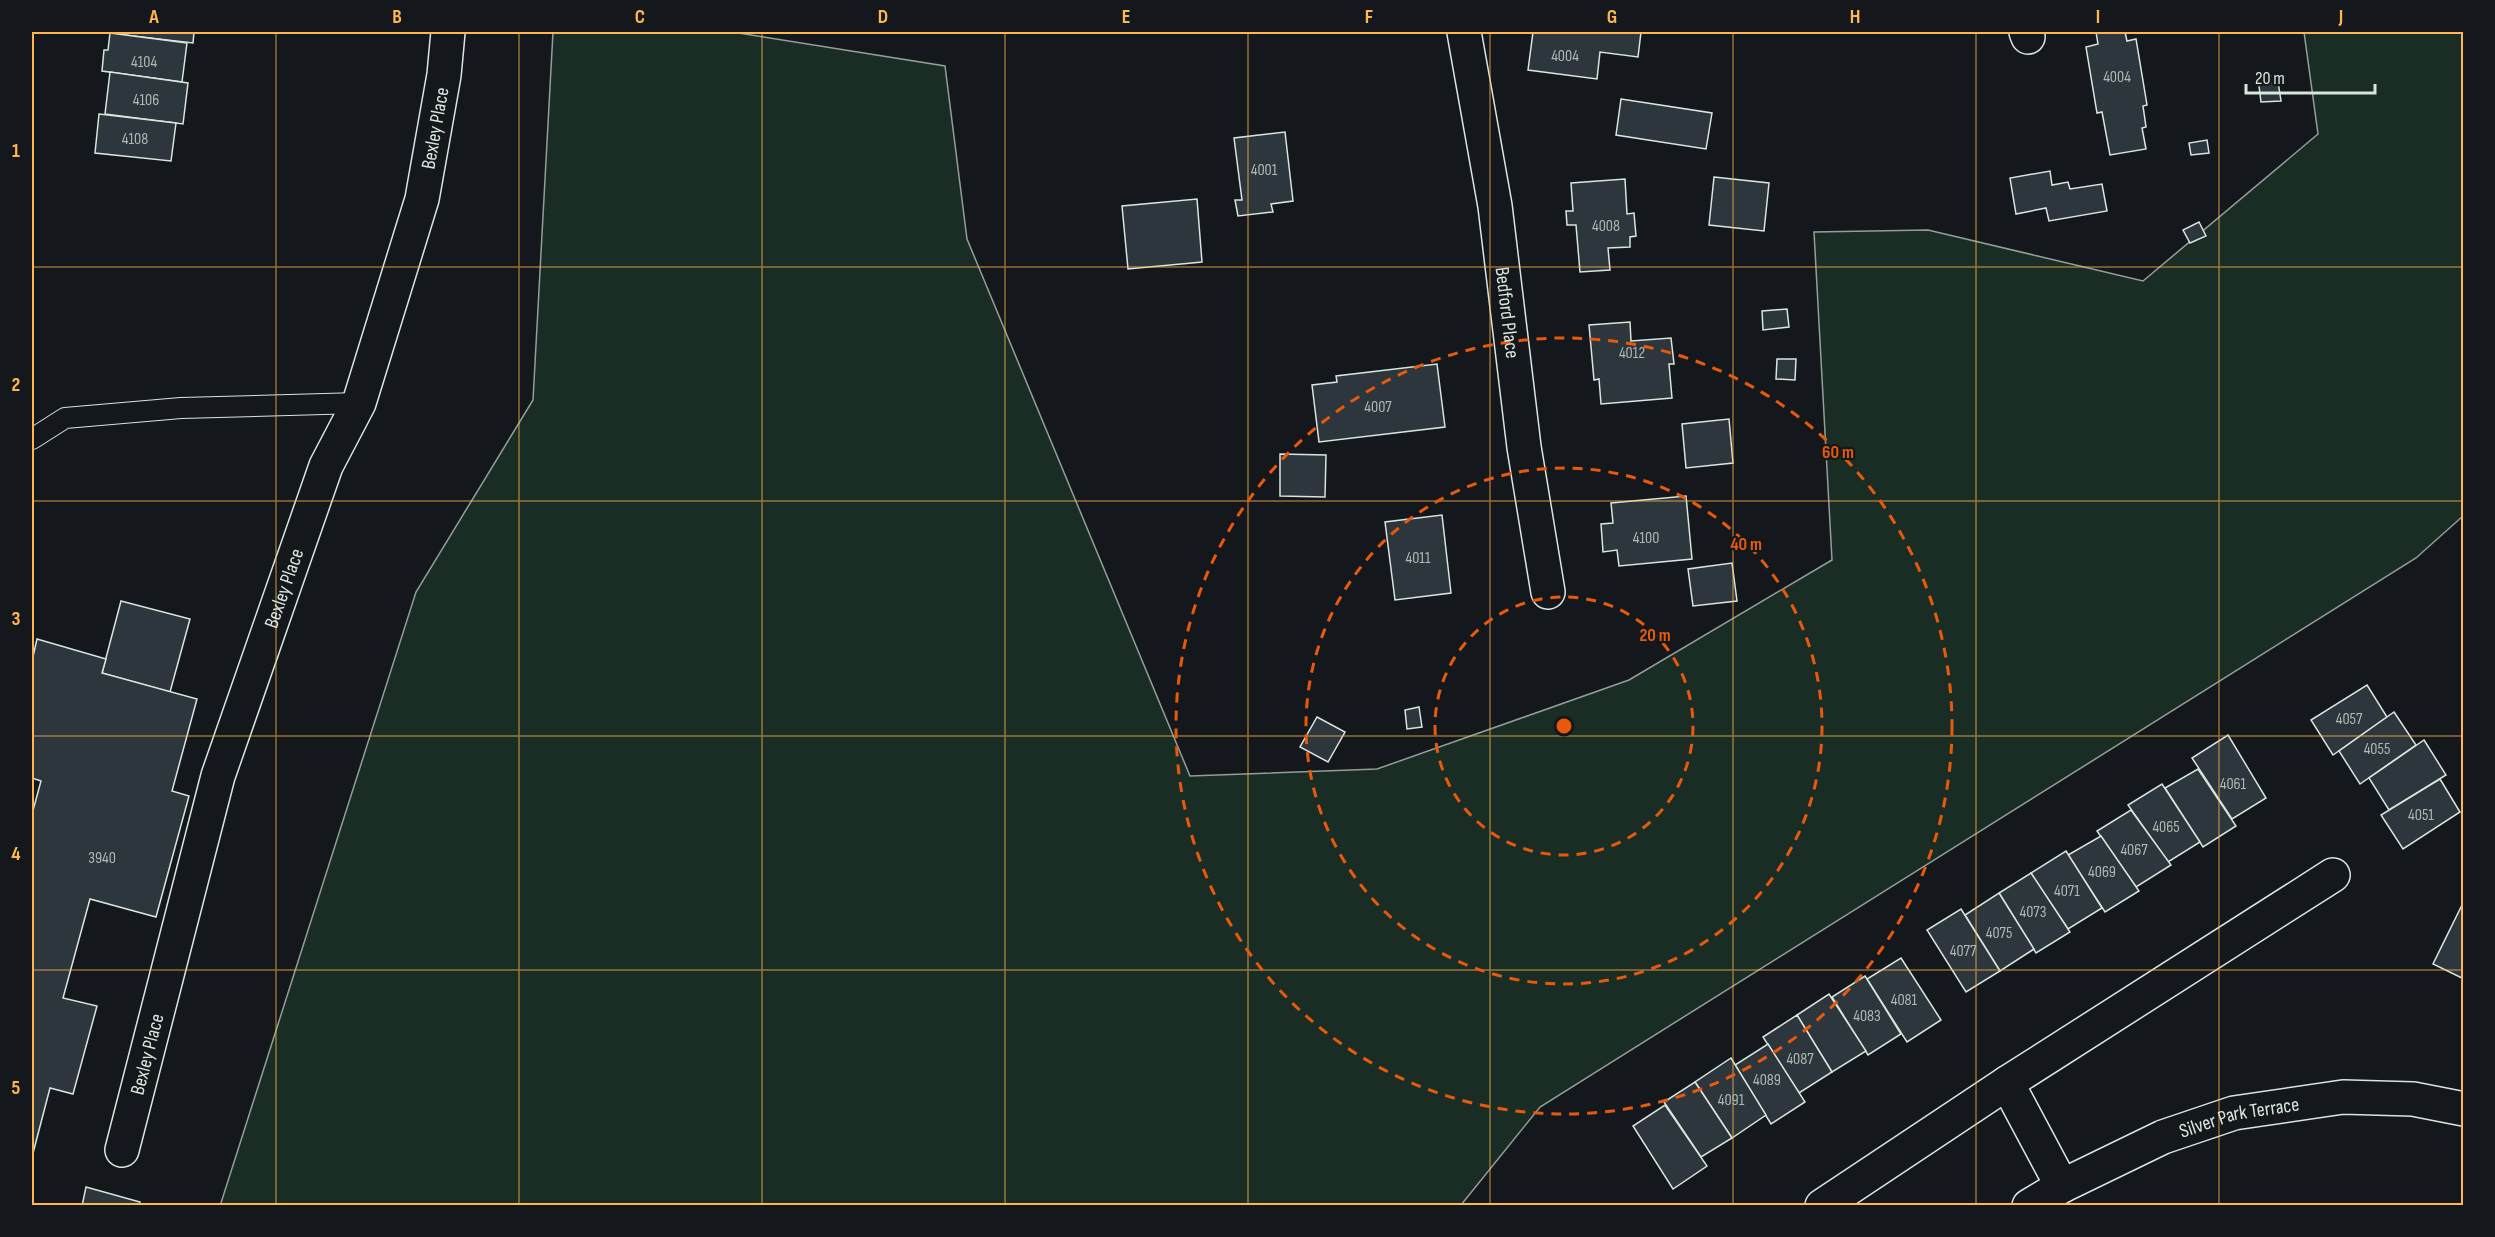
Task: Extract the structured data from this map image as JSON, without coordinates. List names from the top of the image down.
{
  "streets": {
    "street": ["Bexley Place", "Bedford Place", "Silver Park Terrace"]
  },
  "house_numbers": [
    "4004",
    "4104",
    "4004",
    "4106",
    "4108",
    "4001",
    "4008",
    "4012",
    "4007",
    "4100",
    "4011",
    "4057",
    "4055",
    "4061",
    "4051",
    "4065",
    "4067",
    "3940",
    "4069",
    "4071",
    "4073",
    "4075",
    "4077",
    "4081",
    "4083",
    "4087",
    "4089",
    "4091"
  ],
  "scale_bar": "20 m",
  "grid": {
    "columns": [
      "A",
      "B",
      "C",
      "D",
      "E",
      "F",
      "G",
      "H",
      "I",
      "J"
    ],
    "rows": [
      "1",
      "2",
      "3",
      "4",
      "5"
    ]
  },
  "rings": ["60 m", "40 m", "20 m"]
}
